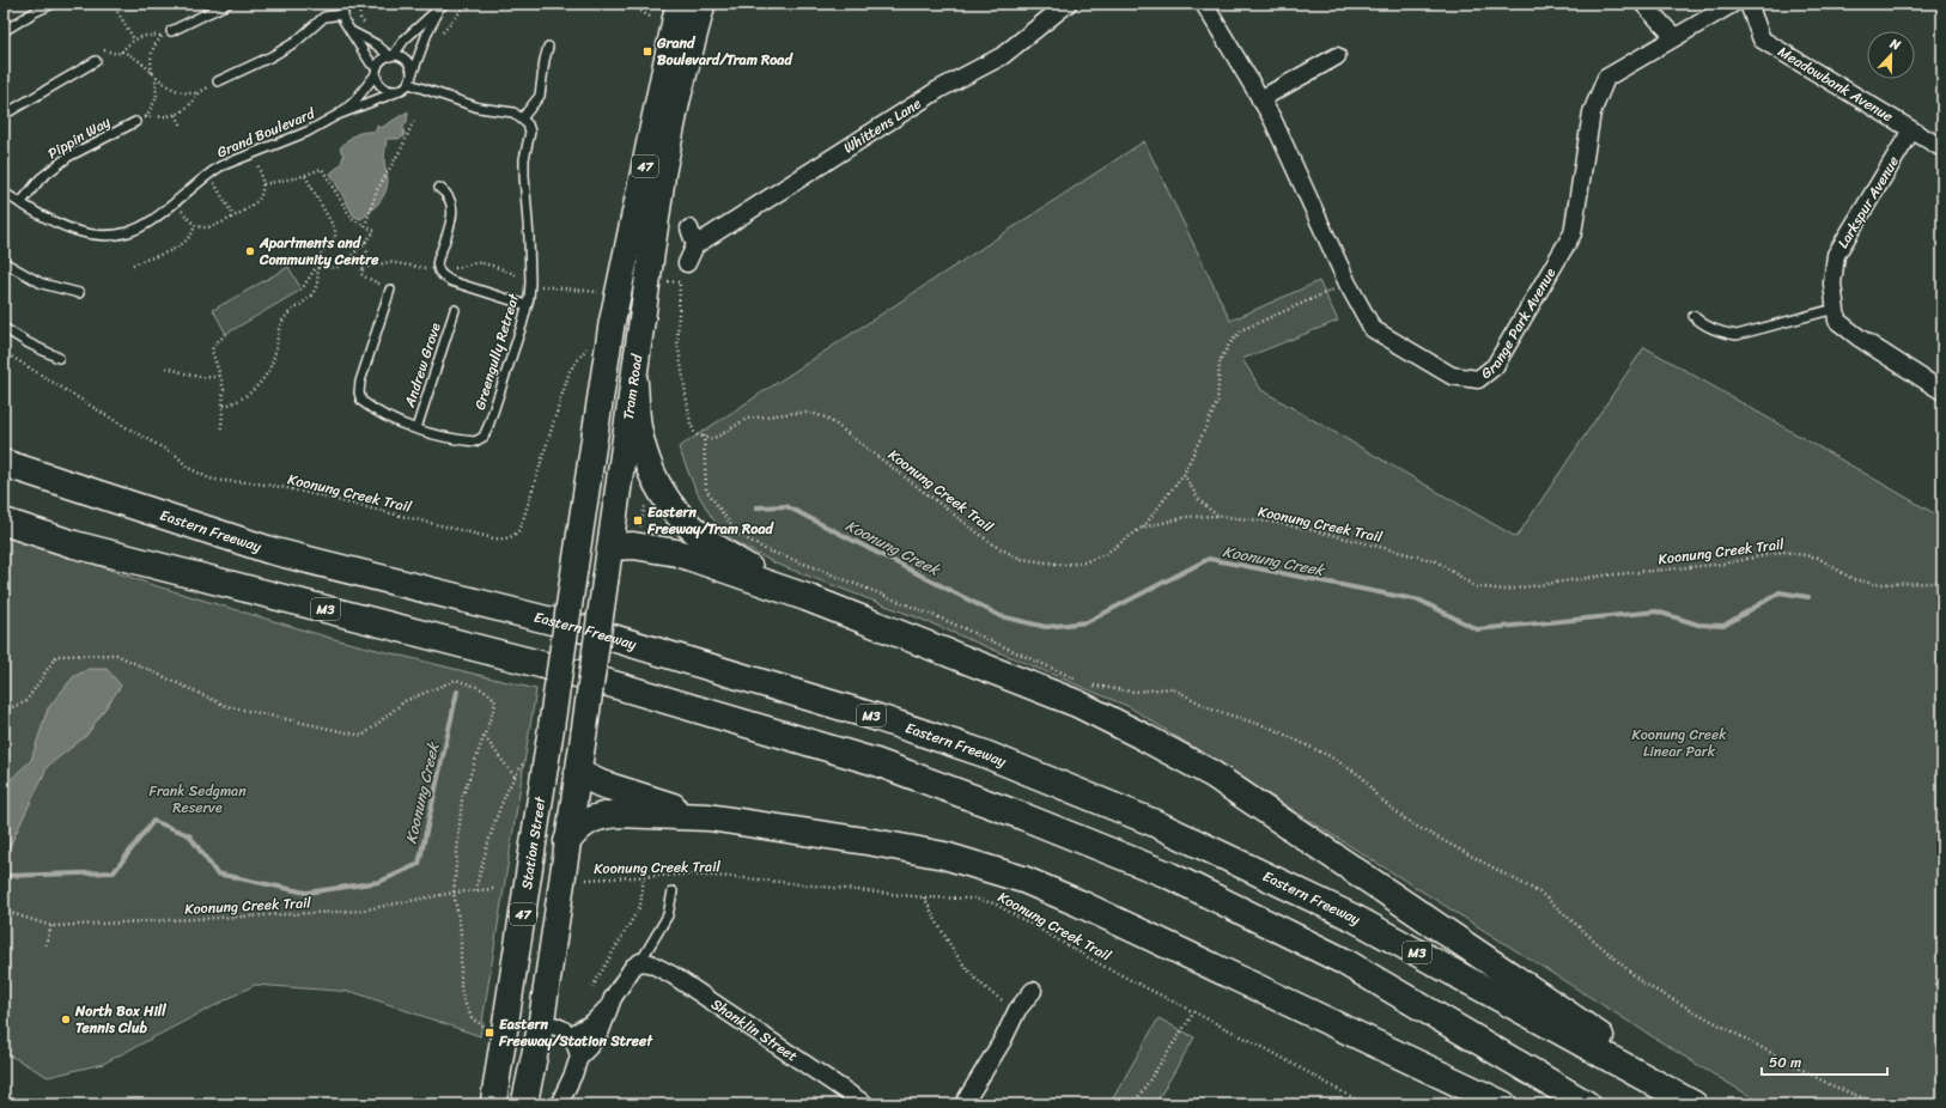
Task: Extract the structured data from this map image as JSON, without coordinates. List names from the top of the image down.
{
  "streets": {
    "highway": ["Eastern Freeway", "M3"],
    "main road": ["47", "Tram Road", "Station Street"],
    "street": [
      "Meadowbank Avenue",
      "Whittens Lane",
      "Larkspur Avenue",
      "Grange Park Avenue",
      "Shanklin Street"
    ],
    "lane": [
      "Grand Boulevard",
      "Pippin Way",
      "Greengully Retreat",
      "Andrew Grove"
    ],
    "path": ["Koonung Creek Trail"]
  },
  "crossings": [
    ["Meadowbank Avenue", "Larkspur Avenue"],
    ["Grand Boulevard", "Pippin Way"],
    ["47", "Tram Road"],
    ["Greengully Retreat", "Andrew Grove"],
    ["Tram Road", "Station Street"]
  ],
  "water": ["Koonung Creek"],
  "parks": ["Koonung Creek Linear Park", "Frank Sedgman Reserve"],
  "places": {
    "transit": ["Grand Boulevard/Tram Road", "Eastern Freeway/Tram Road", "Eastern Freeway/Station Street"],
    "other": ["Apartments and Community Centre", "North Box Hill Tennis Club"]
  },
  "scale_bar": "50 m",
  "north": "top"
}
